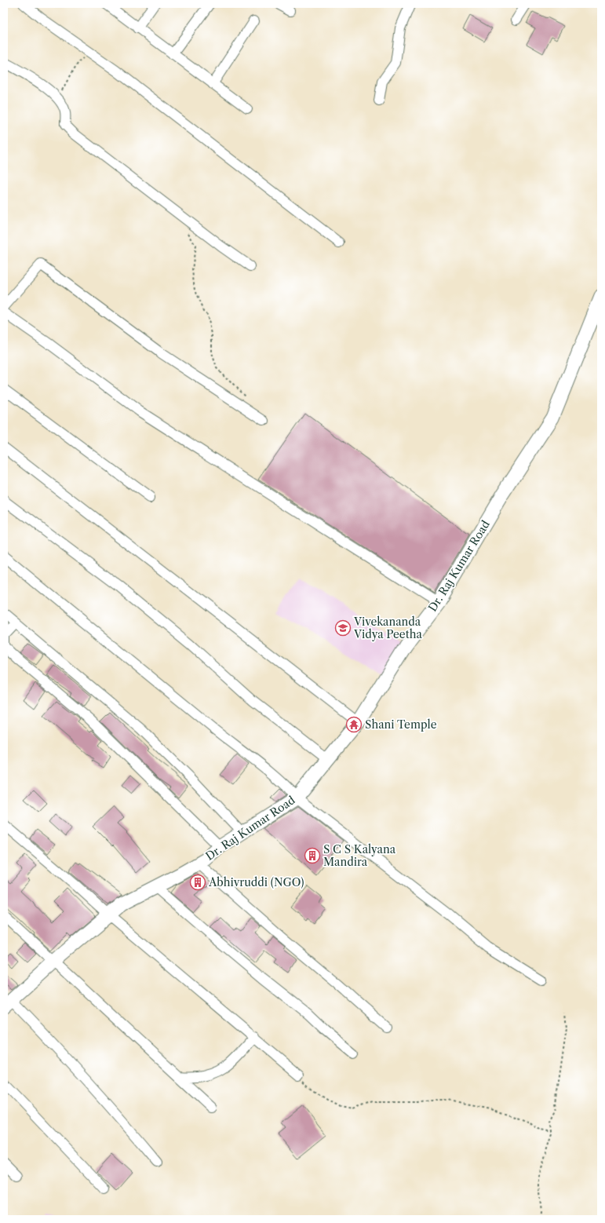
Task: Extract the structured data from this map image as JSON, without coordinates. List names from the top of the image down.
{
  "streets": {
    "street": ["Dr. Raj Kumar Road"]
  },
  "places": {
    "school or university": ["Vivekananda Vidya Peetha"],
    "temple": ["Shani Temple"],
    "building": ["S C S Kalyana Mandira", "Abhivruddi (NGO)"]
  }
}
